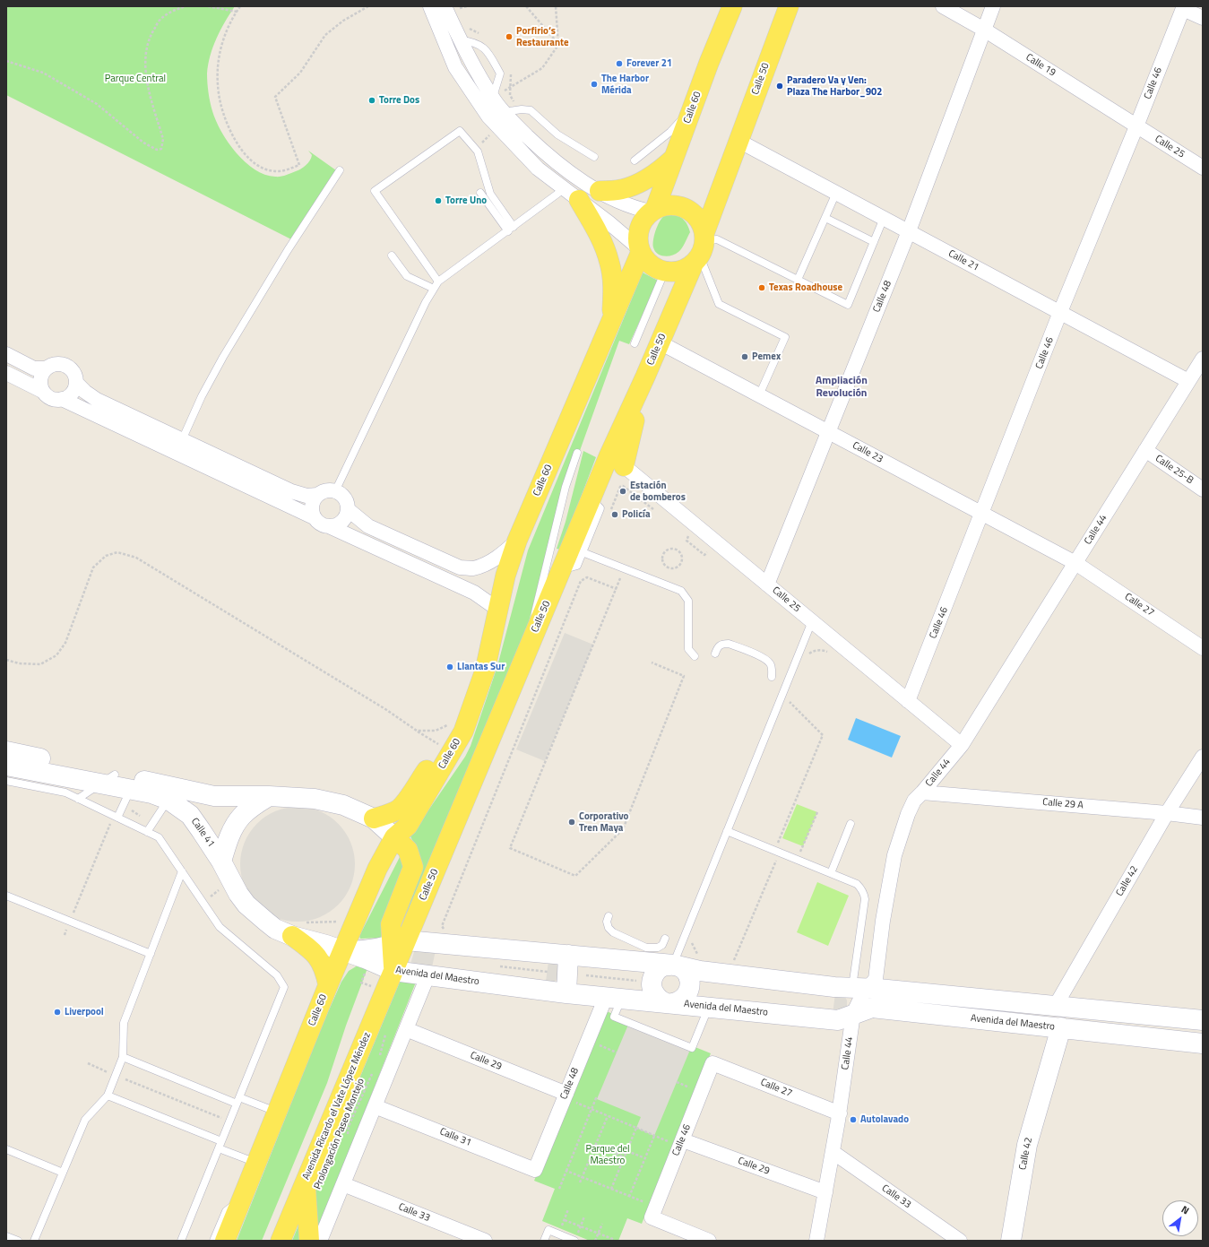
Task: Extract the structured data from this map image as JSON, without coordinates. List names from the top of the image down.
{
  "streets": {
    "main road": ["Calle 50", "Calle 60", "Avenida Ricardo el Vate López Méndez"],
    "street": [
      "Calle 19",
      "Calle 46",
      "Calle 25",
      "Calle 21",
      "Calle 48",
      "Calle 23",
      "Calle 25-B",
      "Calle 44",
      "Calle 27",
      "Calle 29 A",
      "Calle 41",
      "Calle 42",
      "Avenida del Maestro",
      "Calle 29",
      "Calle 31",
      "Calle 33"
    ],
    "path": ["Prolongación Paseo Montejo"]
  },
  "crossings": [
    ["Calle 19", "Calle 46"],
    ["Calle 19", "Calle 25"],
    ["Calle 19", "Calle 48"],
    ["Calle 50", "Calle 60"],
    ["Calle 50", "Calle 25"],
    ["Calle 50", "Calle 21"],
    ["Calle 50", "Calle 23"],
    ["Calle 50", "Avenida del Maestro"],
    ["Calle 46", "Calle 25"],
    ["Calle 46", "Calle 21"],
    ["Calle 46", "Calle 23"],
    ["Calle 46", "Calle 27"],
    ["Calle 46", "Calle 29"],
    ["Calle 60", "Calle 41"],
    ["Calle 60", "Avenida del Maestro"],
    ["Calle 25", "Calle 48"],
    ["Calle 25", "Calle 44"],
    ["Calle 21", "Calle 48"],
    ["Calle 21", "Calle 44"],
    ["Calle 48", "Calle 23"],
    ["Calle 48", "Avenida del Maestro"],
    ["Calle 48", "Calle 29"],
    ["Calle 48", "Calle 31"],
    ["Calle 23", "Calle 44"],
    ["Calle 23", "Calle 27"],
    ["Calle 25-B", "Calle 44"],
    ["Calle 44", "Calle 27"],
    ["Calle 44", "Calle 29 A"],
    ["Calle 44", "Avenida del Maestro"],
    ["Calle 44", "Calle 29"],
    ["Calle 44", "Calle 33"],
    ["Calle 29 A", "Calle 42"],
    ["Calle 41", "Avenida del Maestro"],
    ["Calle 42", "Avenida del Maestro"],
    ["Avenida del Maestro", "Avenida Ricardo el Vate López Méndez"]
  ],
  "districts": ["Ampliación Revolución"],
  "parks": ["Parque Central", "Parque del Maestro"],
  "places": [
    "Porfirio‘s Restaurante",
    "Forever 21",
    "The Harbor Mérida",
    "Paradero Va y Ven: Plaza The Harbor_902",
    "Torre Dos",
    "Torre Uno",
    "Texas Roadhouse",
    "Pemex",
    "Estación de bomberos",
    "Policía",
    "Llantas Sur",
    "Corporativo Tren Maya",
    "Liverpool",
    "Autolavado"
  ],
  "north": "top right"
}
